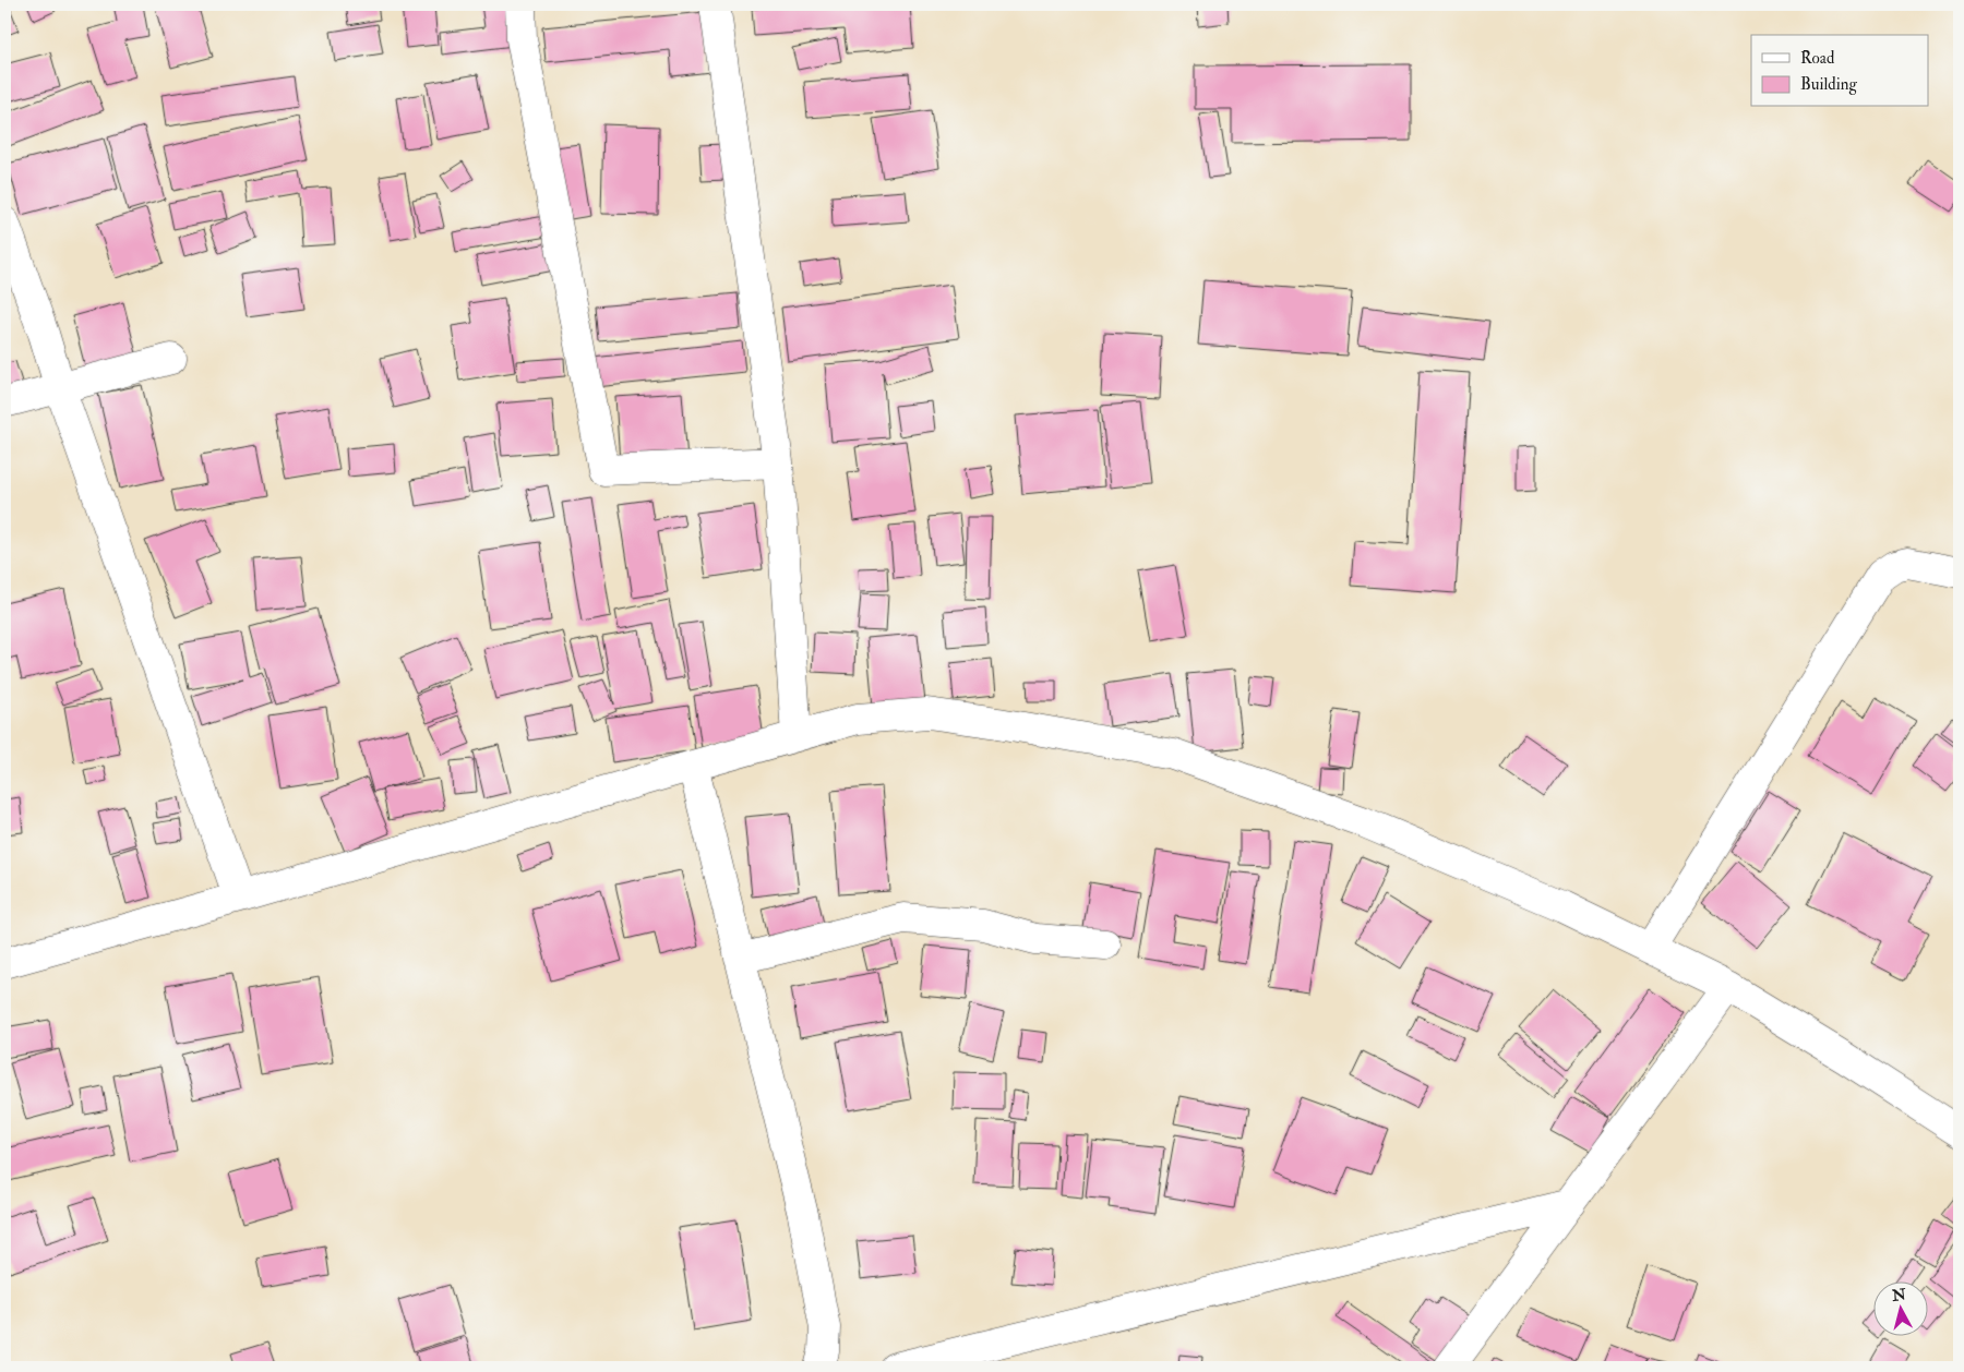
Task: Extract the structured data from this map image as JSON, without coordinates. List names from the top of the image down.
{
  "legend": ["Road", "Building"],
  "north": "top"
}
